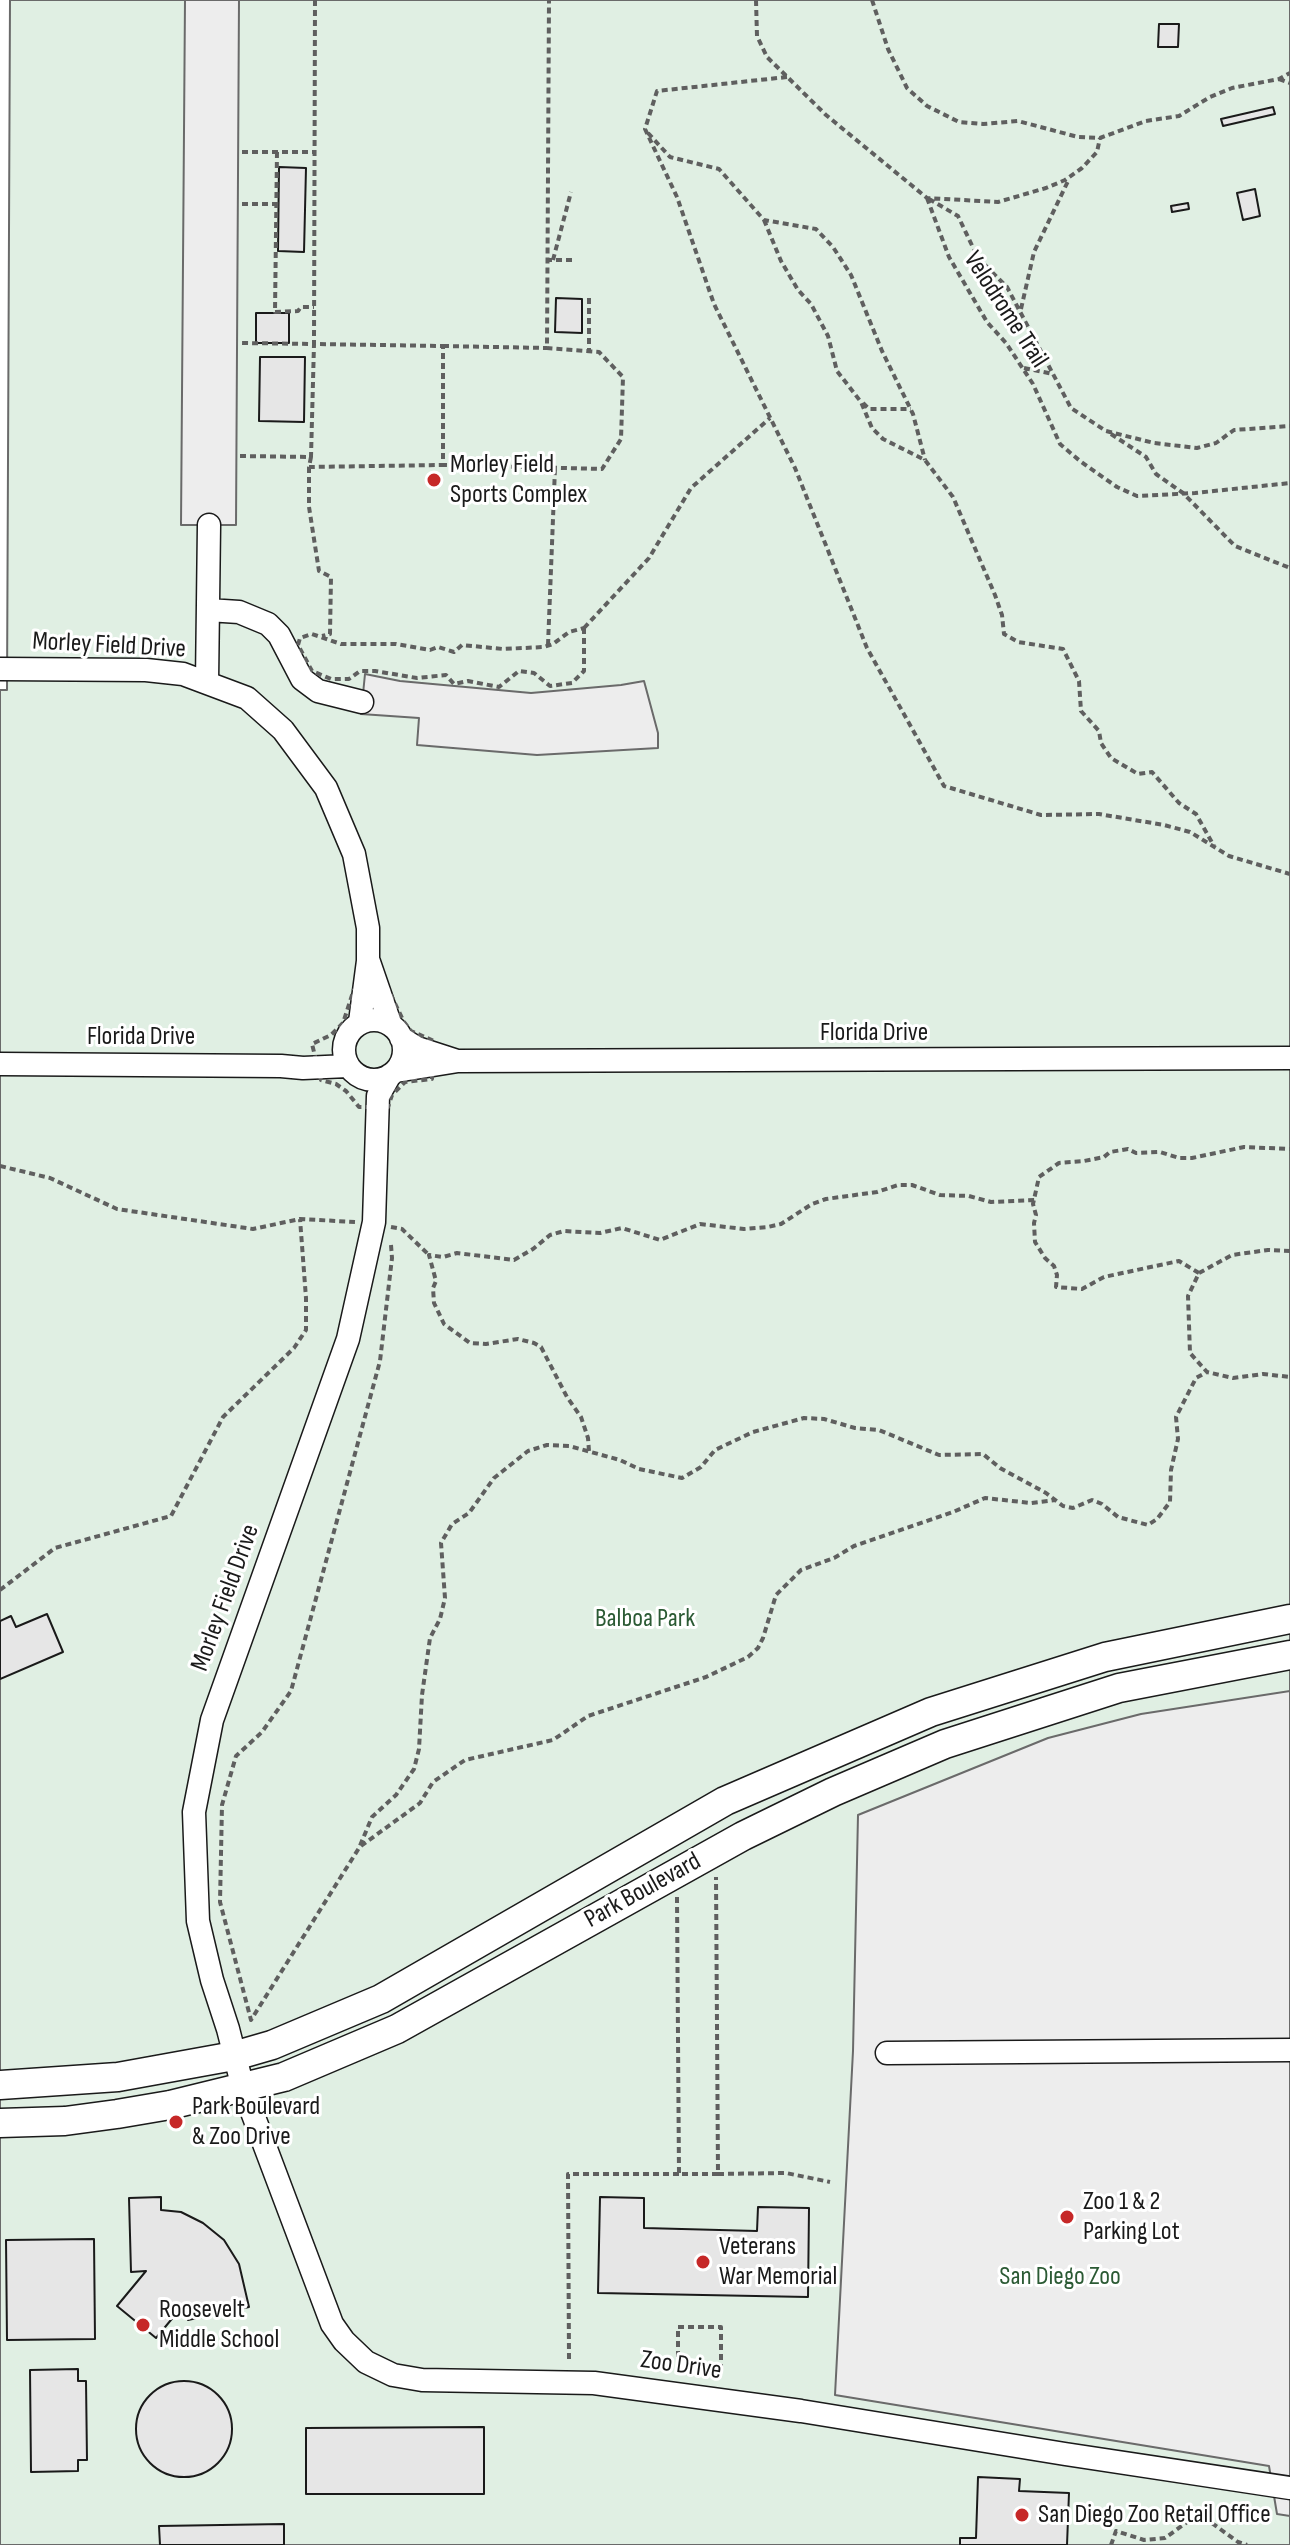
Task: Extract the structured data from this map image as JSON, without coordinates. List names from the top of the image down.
{
  "streets": {
    "main road": ["Park Boulevard"],
    "street": ["Morley Field Drive", "Florida Drive", "Zoo Drive"],
    "path": ["Velodrome Trail"]
  },
  "crossings": [
    ["Morley Field Drive", "Florida Drive"],
    ["Morley Field Drive", "Park Boulevard"],
    ["Morley Field Drive", "Zoo Drive"],
    ["Park Boulevard", "Zoo Drive"]
  ],
  "parks": ["Balboa Park", "San Diego Zoo"],
  "places": [
    "Morley Field Sports Complex",
    "Park Boulevard & Zoo Drive",
    "Zoo 1 & 2 Parking Lot",
    "Veterans War Memorial",
    "Roosevelt Middle School",
    "San Diego Zoo Retail Office"
  ]
}
